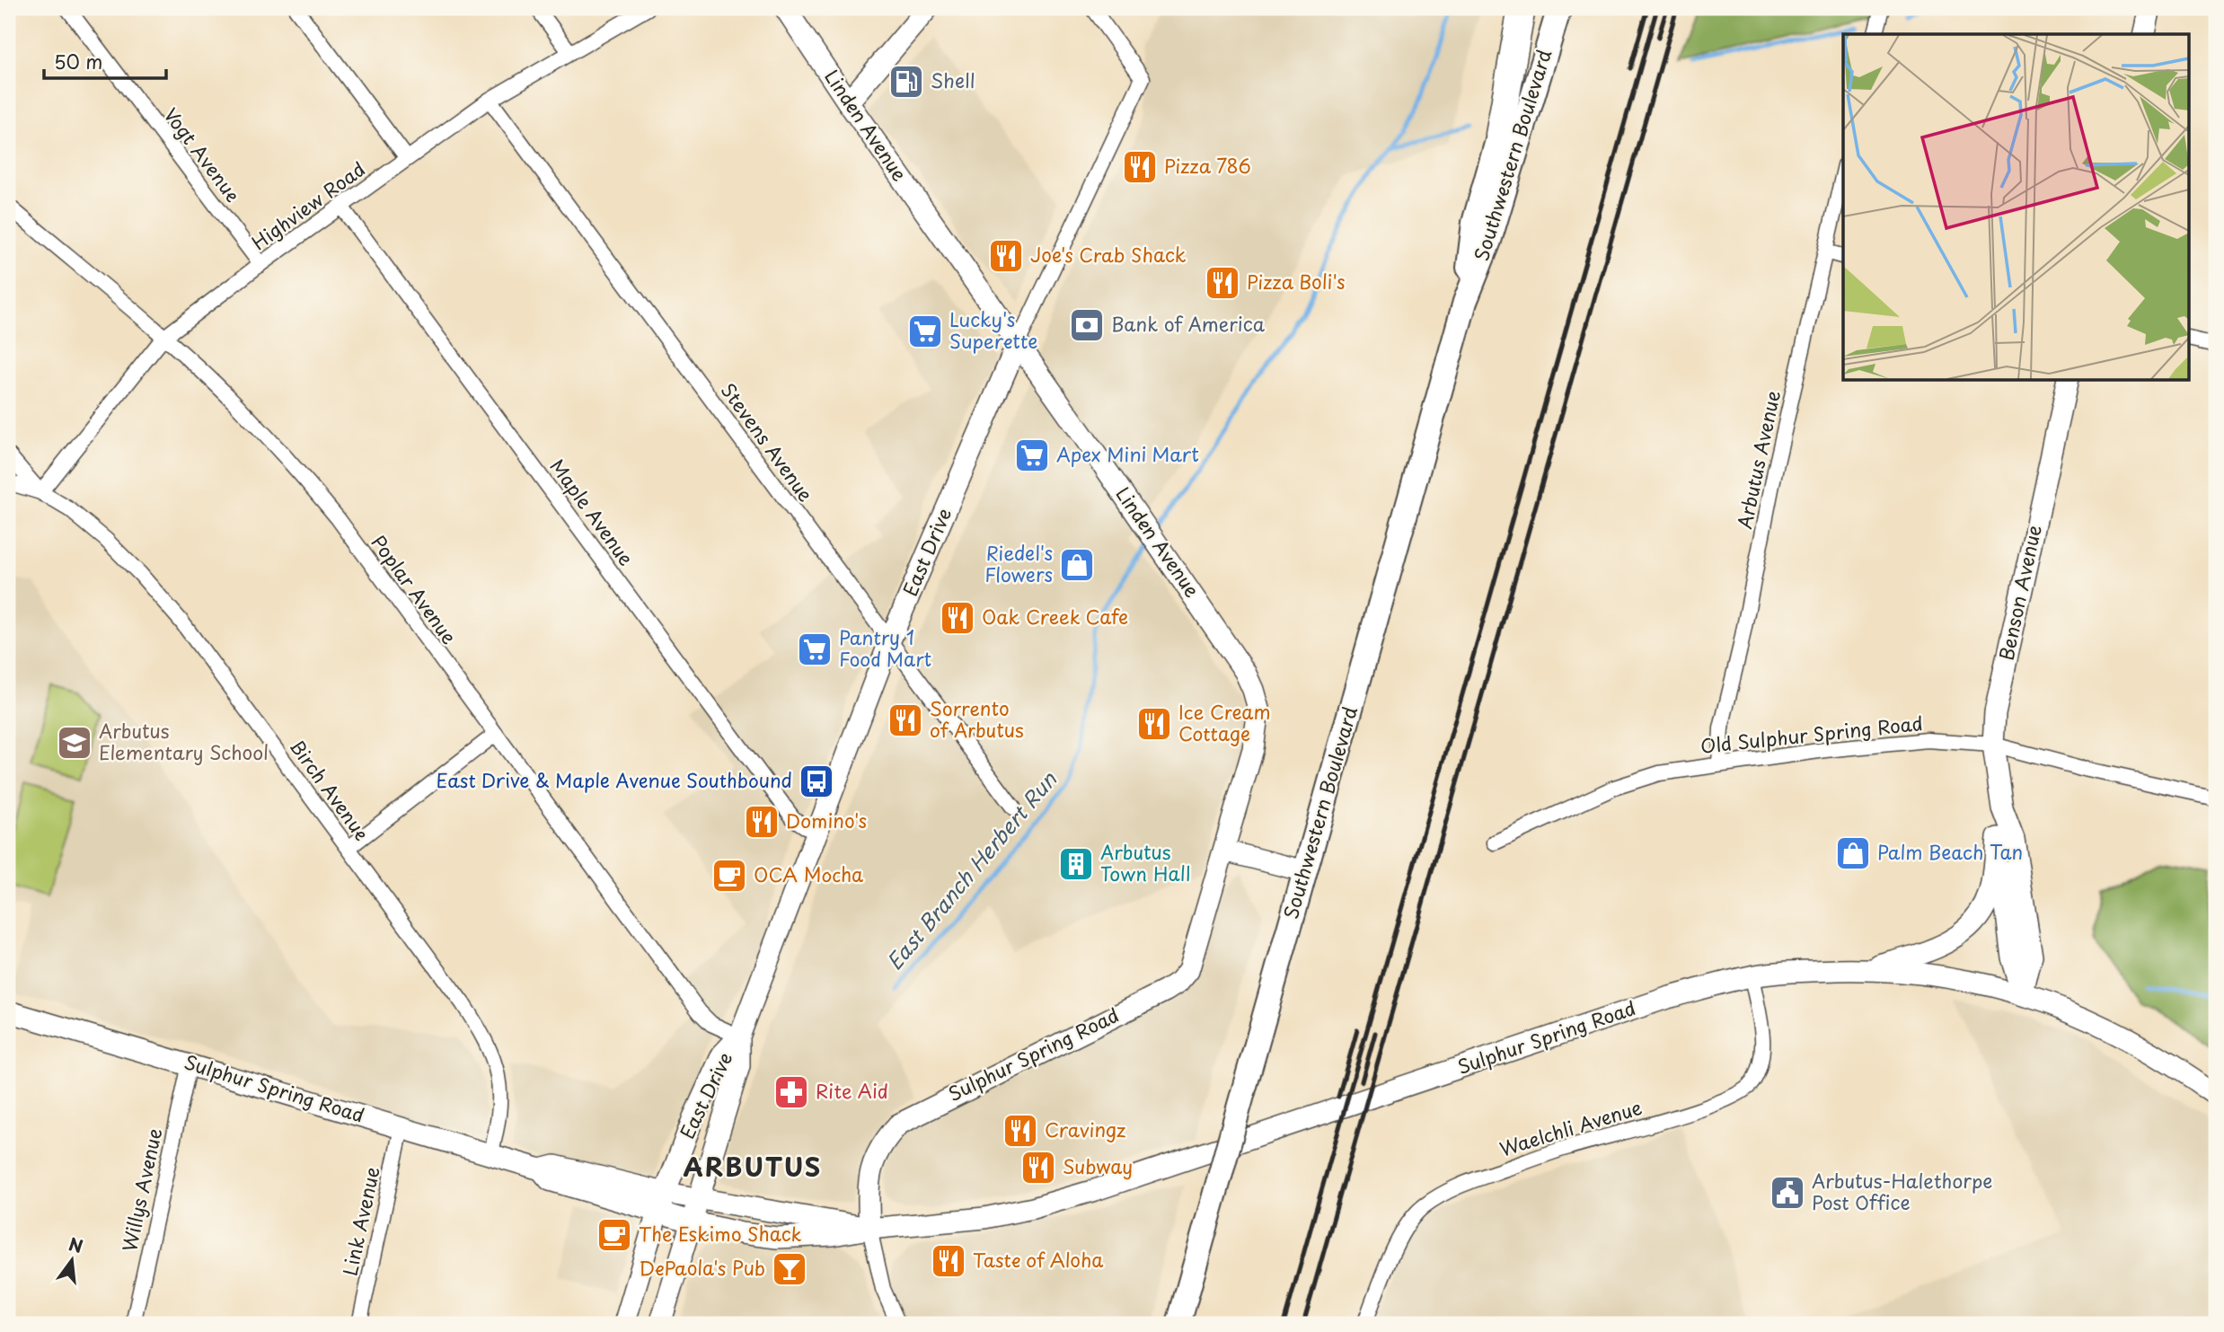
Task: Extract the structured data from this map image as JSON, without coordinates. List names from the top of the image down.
{
  "streets": {
    "main road": ["Southwestern Boulevard"],
    "street": [
      "Linden Avenue",
      "Vogt Avenue",
      "Highview Road",
      "Stevens Avenue",
      "Arbutus Avenue",
      "Maple Avenue",
      "East Drive",
      "Poplar Avenue",
      "Benson Avenue",
      "Old Sulphur Spring Road",
      "Birch Avenue",
      "Sulphur Spring Road",
      "Waelchli Avenue",
      "Willys Avenue",
      "Link Avenue"
    ]
  },
  "crossings": [
    ["Linden Avenue", "East Drive"],
    ["Linden Avenue", "Sulphur Spring Road"],
    ["Vogt Avenue", "Highview Road"],
    ["Highview Road", "Stevens Avenue"],
    ["Highview Road", "Maple Avenue"],
    ["Highview Road", "Poplar Avenue"],
    ["Highview Road", "Birch Avenue"],
    ["Stevens Avenue", "East Drive"],
    ["Arbutus Avenue", "Old Sulphur Spring Road"],
    ["Maple Avenue", "East Drive"],
    ["East Drive", "Poplar Avenue"],
    ["East Drive", "Sulphur Spring Road"],
    ["Benson Avenue", "Old Sulphur Spring Road"],
    ["Benson Avenue", "Sulphur Spring Road"],
    ["Birch Avenue", "Sulphur Spring Road"],
    ["Sulphur Spring Road", "Waelchli Avenue"],
    ["Sulphur Spring Road", "Willys Avenue"],
    ["Sulphur Spring Road", "Link Avenue"]
  ],
  "districts": ["ARBUTUS"],
  "water": ["East Branch Herbert Run"],
  "places": {
    "fuel station": ["Shell"],
    "restaurant": [
      "Pizza 786",
      "Joe's Crab Shack",
      "Pizza Boli's",
      "Oak Creek Cafe",
      "Sorrento of Arbutus",
      "Ice Cream Cottage",
      "Domino's",
      "Cravingz",
      "Subway",
      "Taste of Aloha"
    ],
    "bank": ["Bank of America"],
    "supermarket": ["Lucky's Superette", "Apex Mini Mart", "Pantry 1 Food Mart"],
    "shop": ["Riedel's Flowers", "Palm Beach Tan"],
    "school or university": ["Arbutus Elementary School"],
    "bus stop": ["East Drive & Maple Avenue Southbound"],
    "building": ["Arbutus Town Hall"],
    "cafe": ["OCA Mocha", "The Eskimo Shack"],
    "pharmacy": ["Rite Aid"],
    "public building": ["Arbutus-Halethorpe Post Office"],
    "bar": ["DePaola's Pub"]
  },
  "scale_bar": "50 m",
  "north": "top"
}
